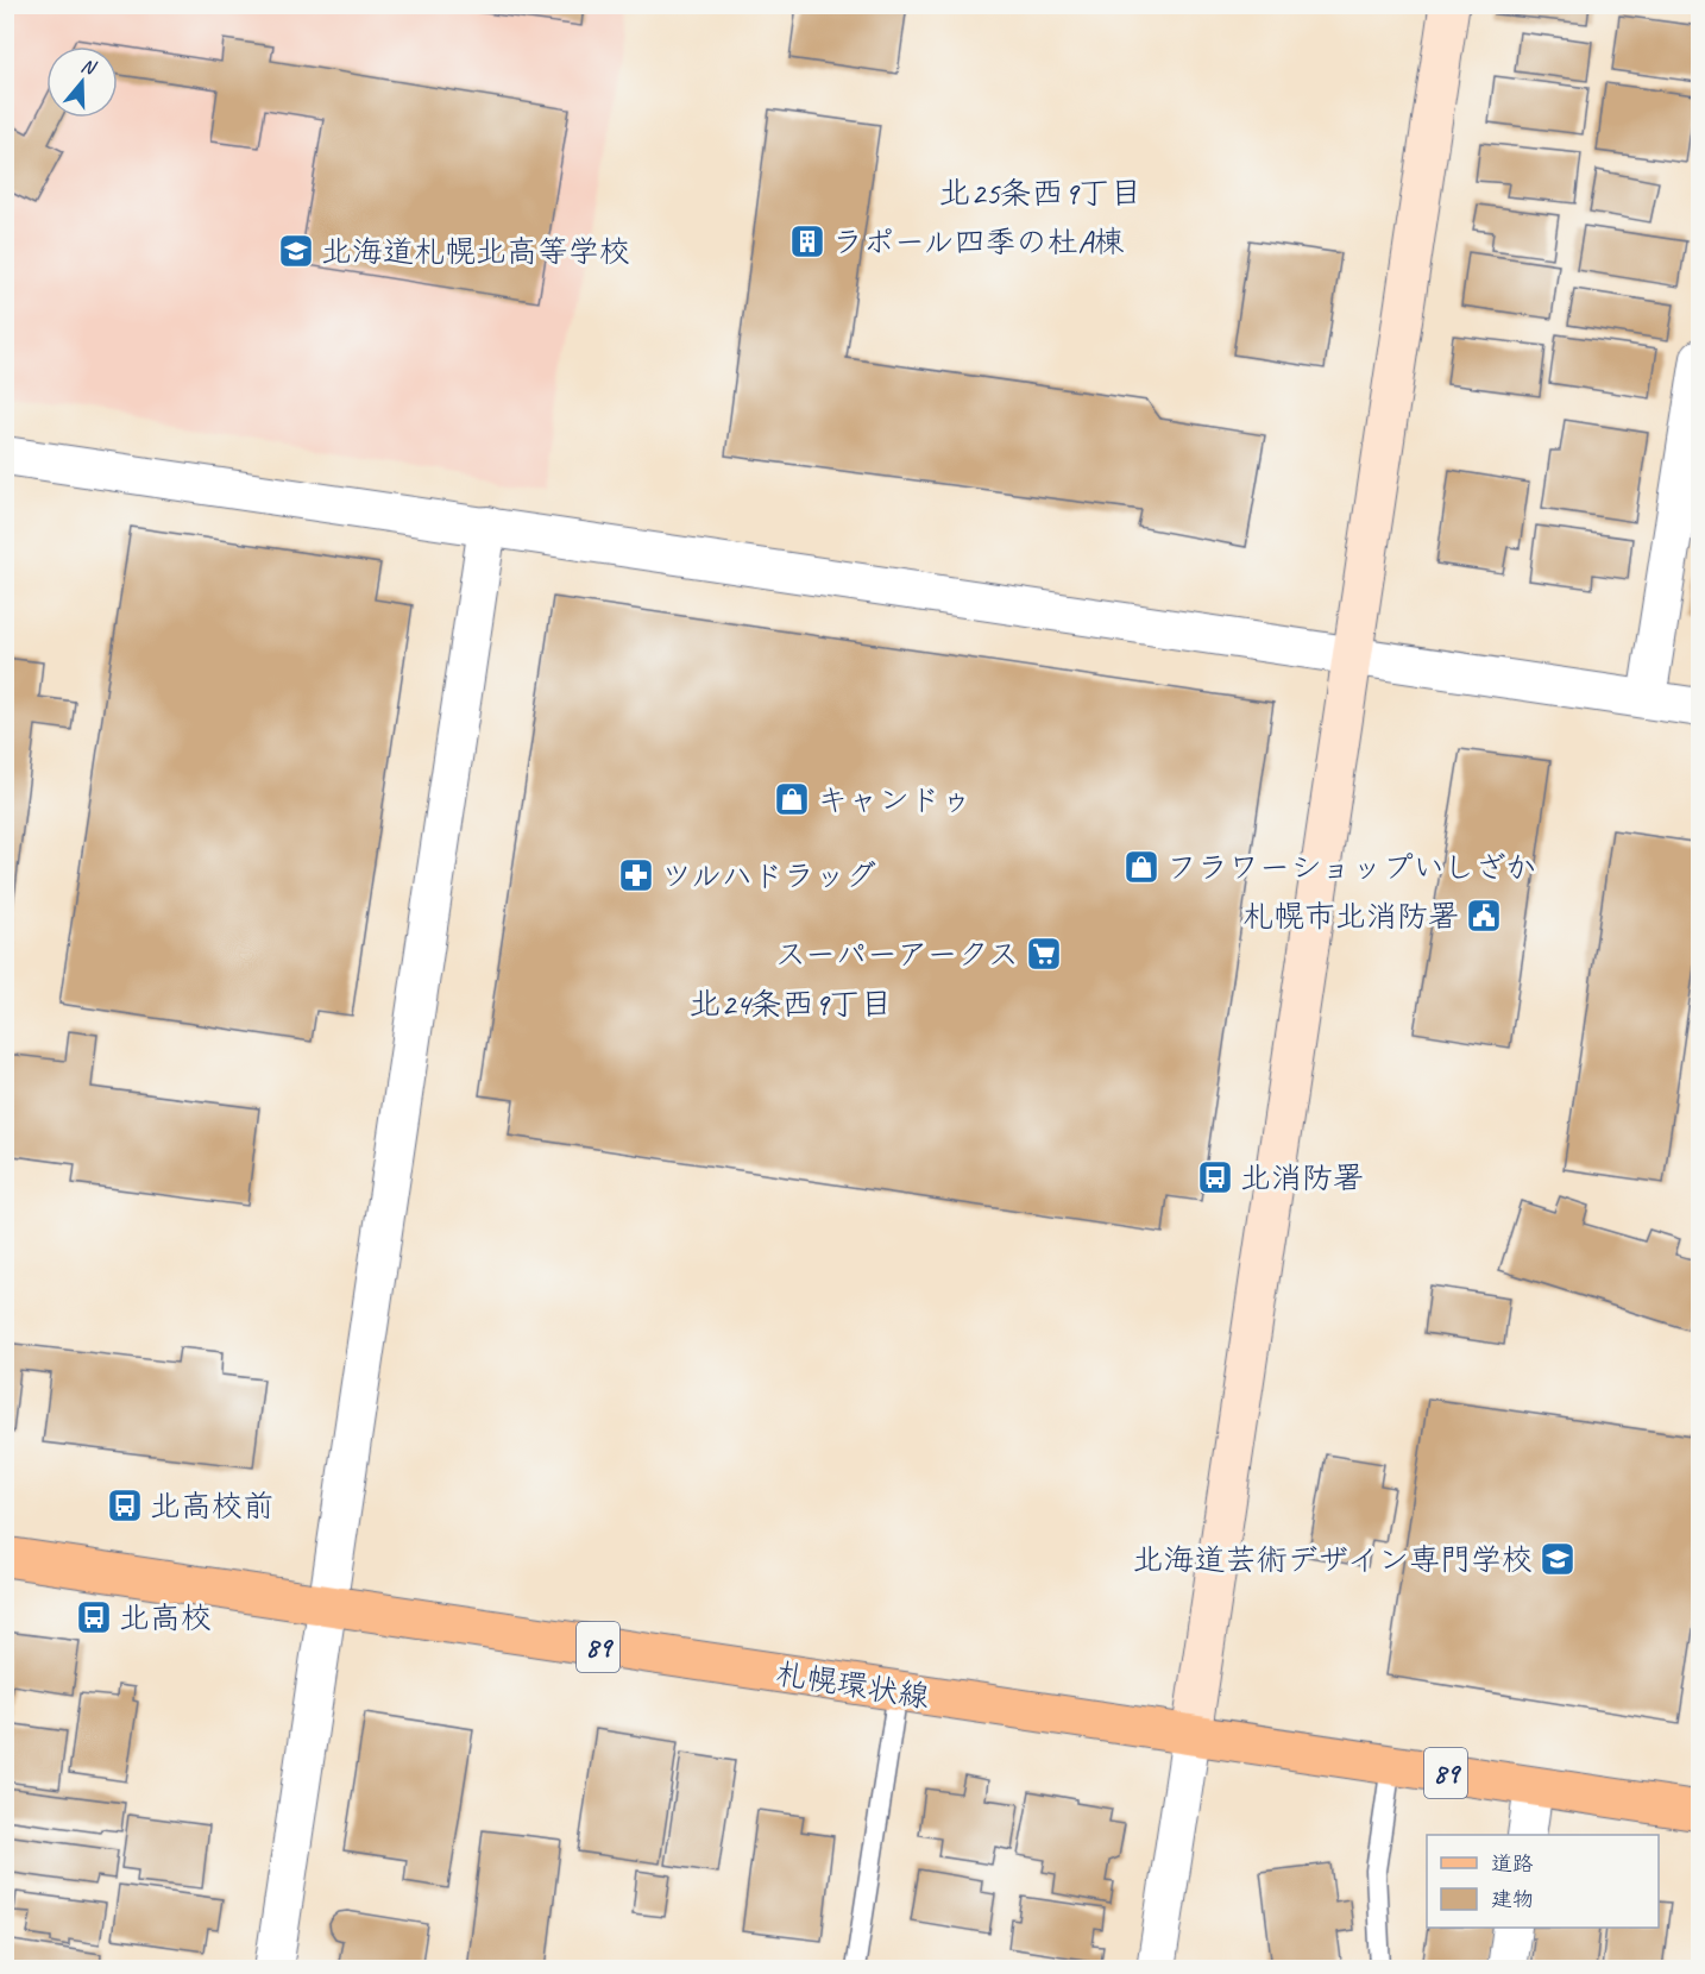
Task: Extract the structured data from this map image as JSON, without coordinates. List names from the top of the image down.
{
  "streets": {
    "main road": ["89", "札幌環状線"]
  },
  "districts": ["北25条西9丁目", "北24条西9丁目"],
  "places": {
    "building": ["ラポール四季の杜A棟"],
    "school or university": ["北海道札幌北高等学校", "北海道芸術デザイン専門学校"],
    "shop": ["キャンドゥ", "フラワーショップいしざか"],
    "pharmacy": ["ツルハドラッグ"],
    "public building": ["札幌市北消防署"],
    "supermarket": ["スーパーアークス"],
    "bus stop": ["北消防署", "北高校前", "北高校"]
  },
  "legend": ["道路", "建物"],
  "north": "top"
}
